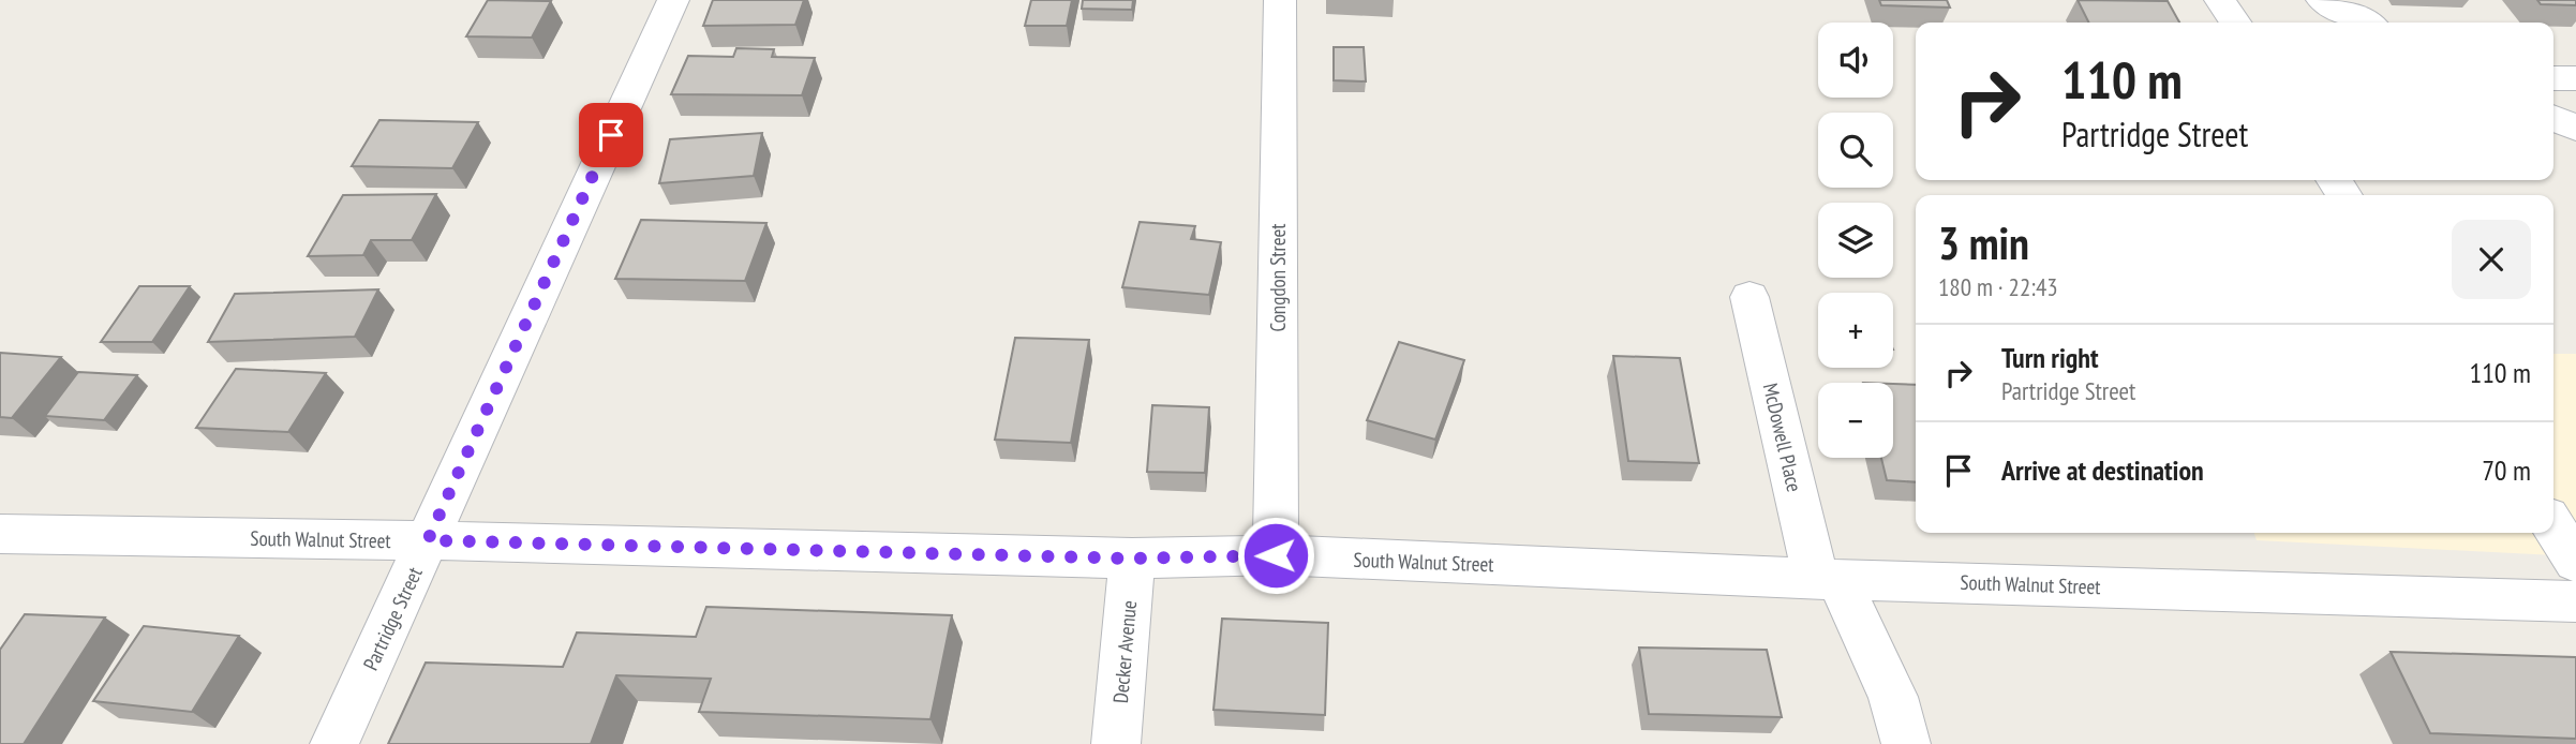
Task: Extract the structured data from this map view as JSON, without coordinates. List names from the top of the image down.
{
  "streets": {
    "street": [
      "Congdon Street",
      "McDowell Place",
      "South Walnut Street",
      "Partridge Street",
      "Decker Avenue"
    ]
  },
  "crossings": [
    ["Congdon Street", "South Walnut Street"],
    ["McDowell Place", "South Walnut Street"],
    ["South Walnut Street", "Partridge Street"],
    ["South Walnut Street", "Decker Avenue"]
  ],
  "page": {
    "map_buttons": ["+", "−"],
    "turn": ["110 m", "Partridge Street"],
    "heading": ["3 min", "180 m · 22:43"],
    "list": [
      {
        "name": "Turn right",
        "note": "Partridge Street",
        "value": "110 m"
      },
      {
        "name": "Arrive at destination",
        "value": "70 m"
      }
    ]
  }
}
